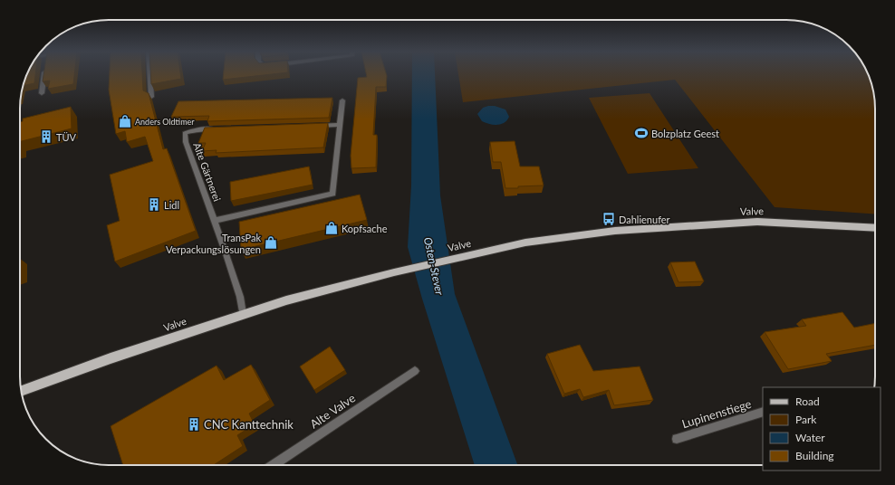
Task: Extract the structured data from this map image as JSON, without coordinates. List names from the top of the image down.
{
  "streets": {
    "main road": ["Valve"],
    "street": ["Alte Gärtnerei", "Alte Valve", "Lupinenstiege"]
  },
  "crossings": [
    ["Alte Gärtnerei", "Valve"]
  ],
  "water": ["Osten-Stever"],
  "places": {
    "shop": ["Anders Oldtimer", "Kopfsache", "TransPak Verpackungslösungen"],
    "sports": ["Bolzplatz Geest"],
    "building": ["TÜV", "Lidl", "CNC Kanttechnik"],
    "bus stop": ["Dahlienufer"]
  },
  "legend": [
    "Road",
    "Park",
    "Water",
    "Building"
  ]
}
